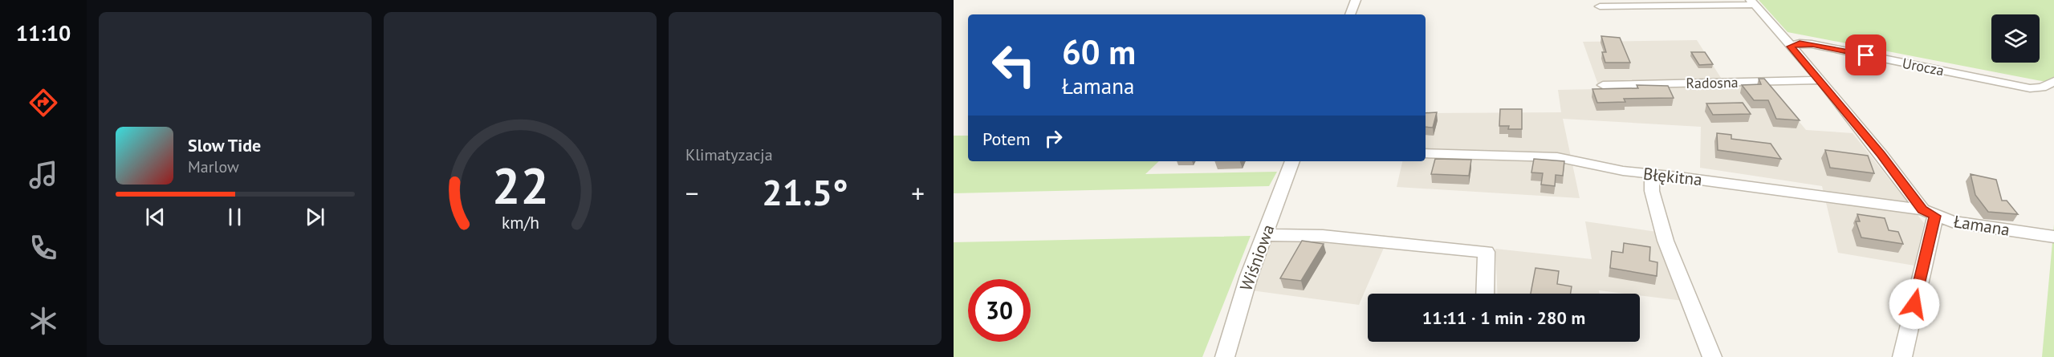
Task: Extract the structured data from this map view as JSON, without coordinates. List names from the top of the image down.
{
  "streets": {
    "street": [
      "Urocza",
      "Radosna",
      "Błękitna",
      "Łamana",
      "Wiśniowa"
    ]
  },
  "crossings": [
    ["Błękitna", "Łamana"]
  ],
  "page": {
    "tabs": "11:10",
    "tile": "Klimatyzacja",
    "turn": ["60 m", "Łamana"],
    "then": "Potem",
    "song": ["Slow Tide", "Marlow"],
    "heat": ["−", "21.5°", "+"],
    "limit": "30",
    "trip": "11:11 · 1 min · 280 m",
    "gauge": ["22", "km/h"]
  }
}
